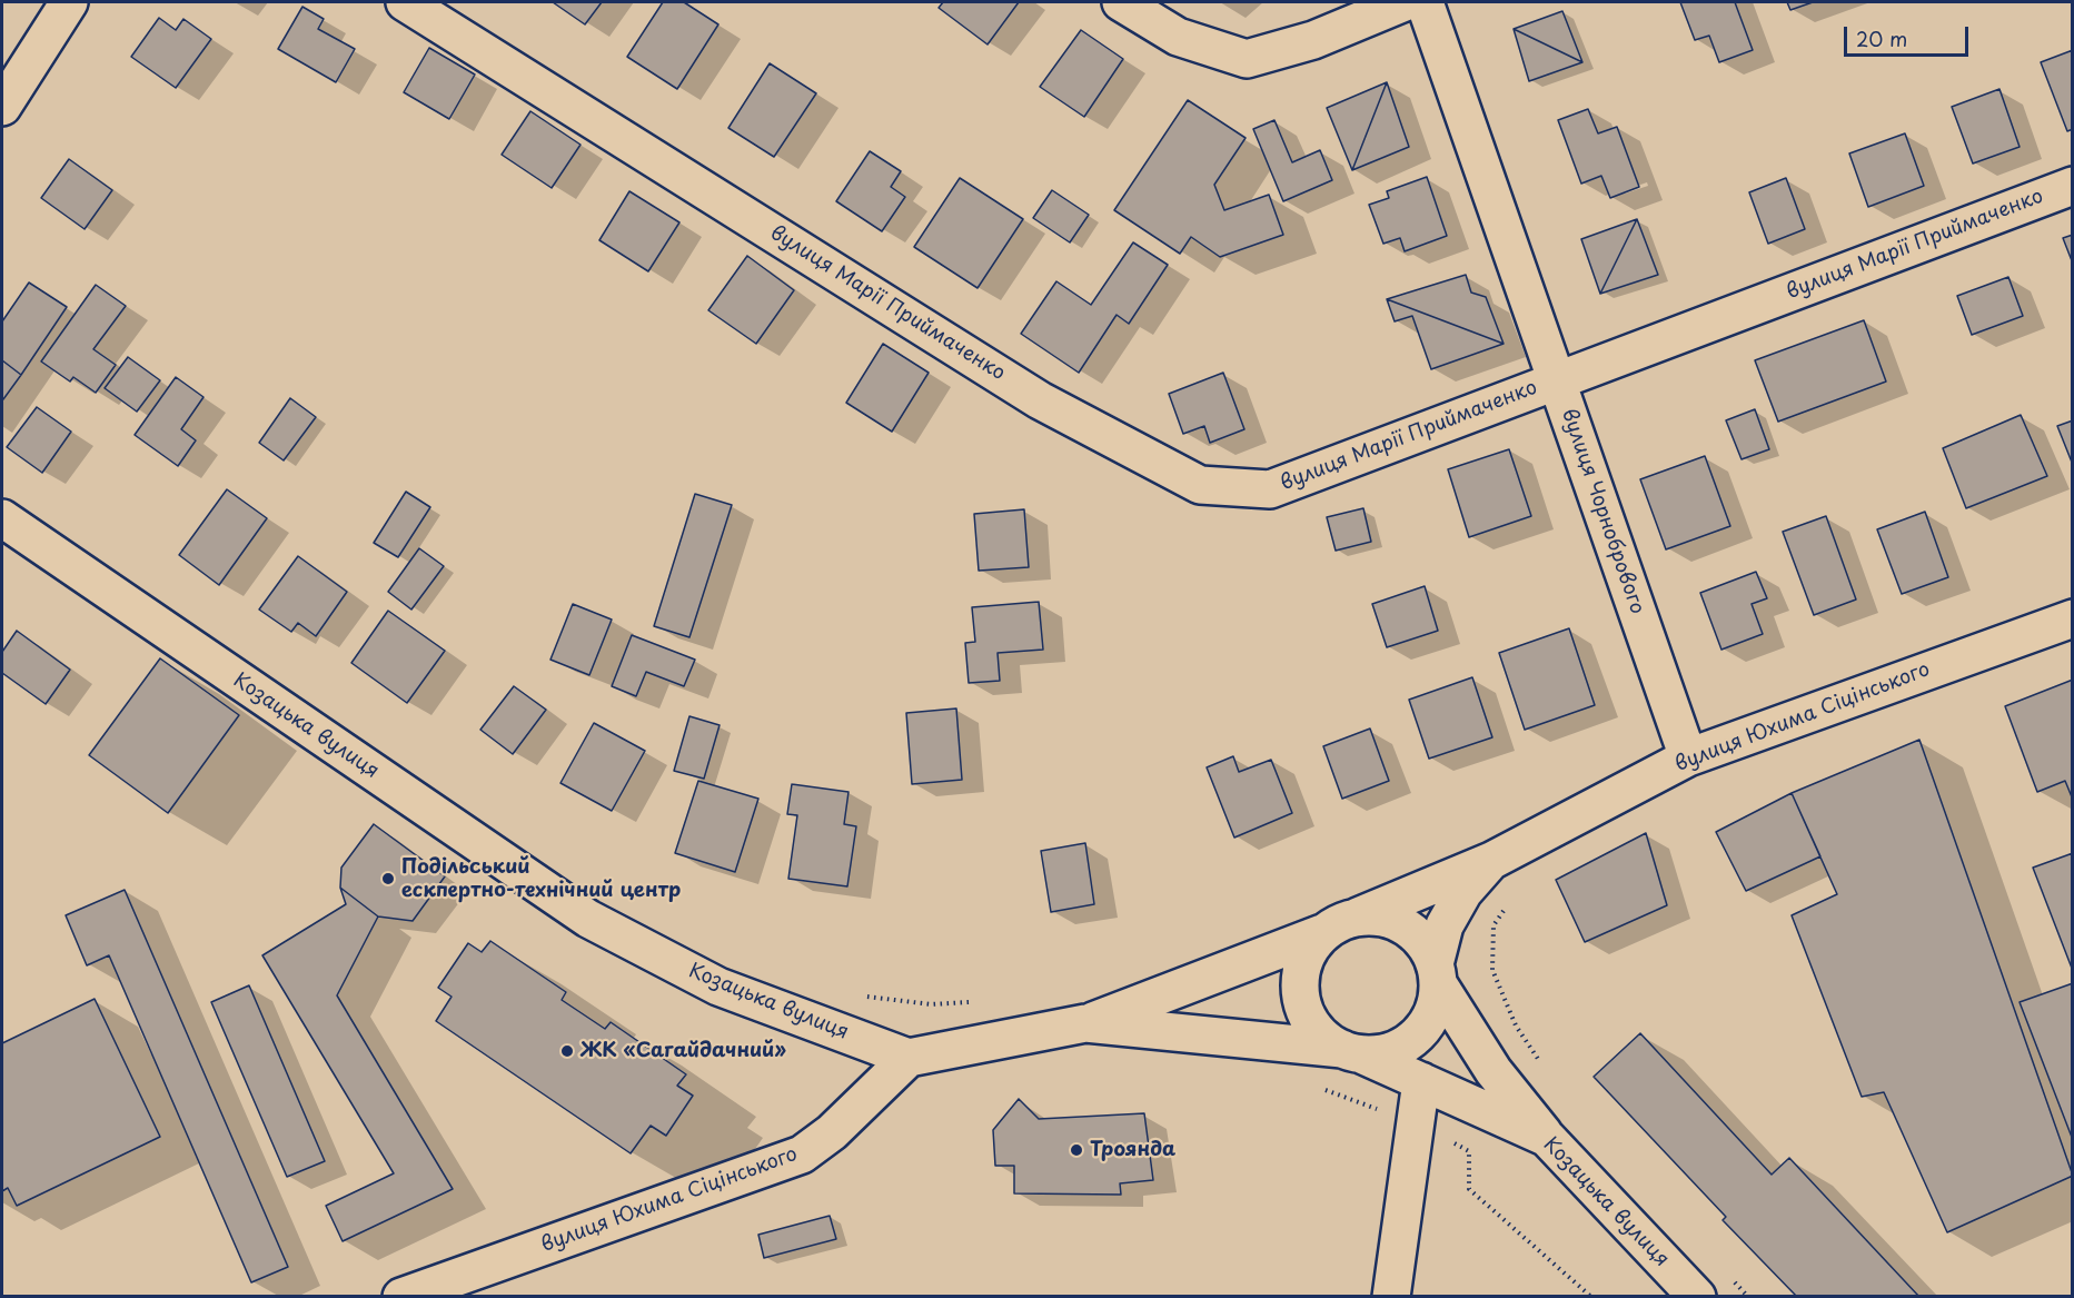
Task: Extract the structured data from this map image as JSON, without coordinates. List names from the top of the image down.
{
  "streets": {
    "street": [
      "вулиця Марії Приймаченко",
      "вулиця Чорнобрового",
      "вулиця Юхима Сіцінського",
      "Козацька вулиця"
    ]
  },
  "crossings": [
    ["вулиця Марії Приймаченко", "вулиця Чорнобрового"],
    ["вулиця Чорнобрового", "вулиця Юхима Сіцінського"],
    ["вулиця Юхима Сіцінського", "Козацька вулиця"]
  ],
  "places": ["Подільський ескпертно-технічний центр", "ЖК «Сагайдачний»", "Троянда"],
  "scale_bar": "20 m"
}
